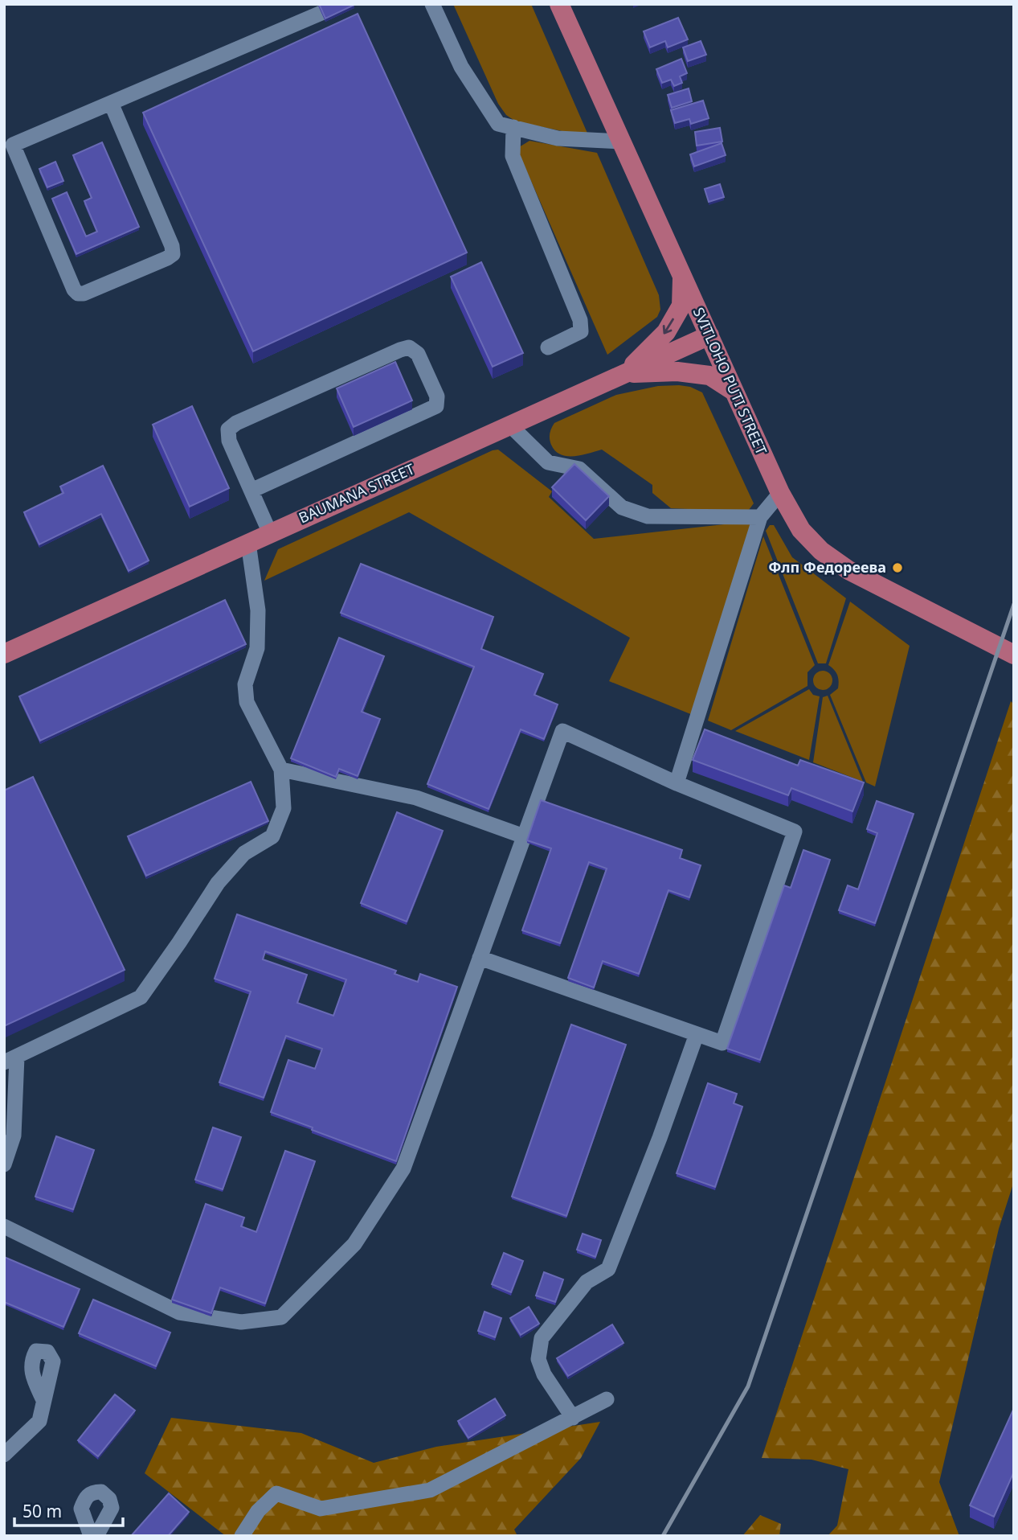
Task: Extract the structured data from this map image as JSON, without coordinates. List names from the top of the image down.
{
  "streets": {
    "main road": ["SVITLOHO PUTI STREET", "BAUMANA STREET"]
  },
  "crossings": [
    ["SVITLOHO PUTI STREET", "BAUMANA STREET"]
  ],
  "places": ["Флп Федореева"],
  "scale_bar": "50 m"
}
